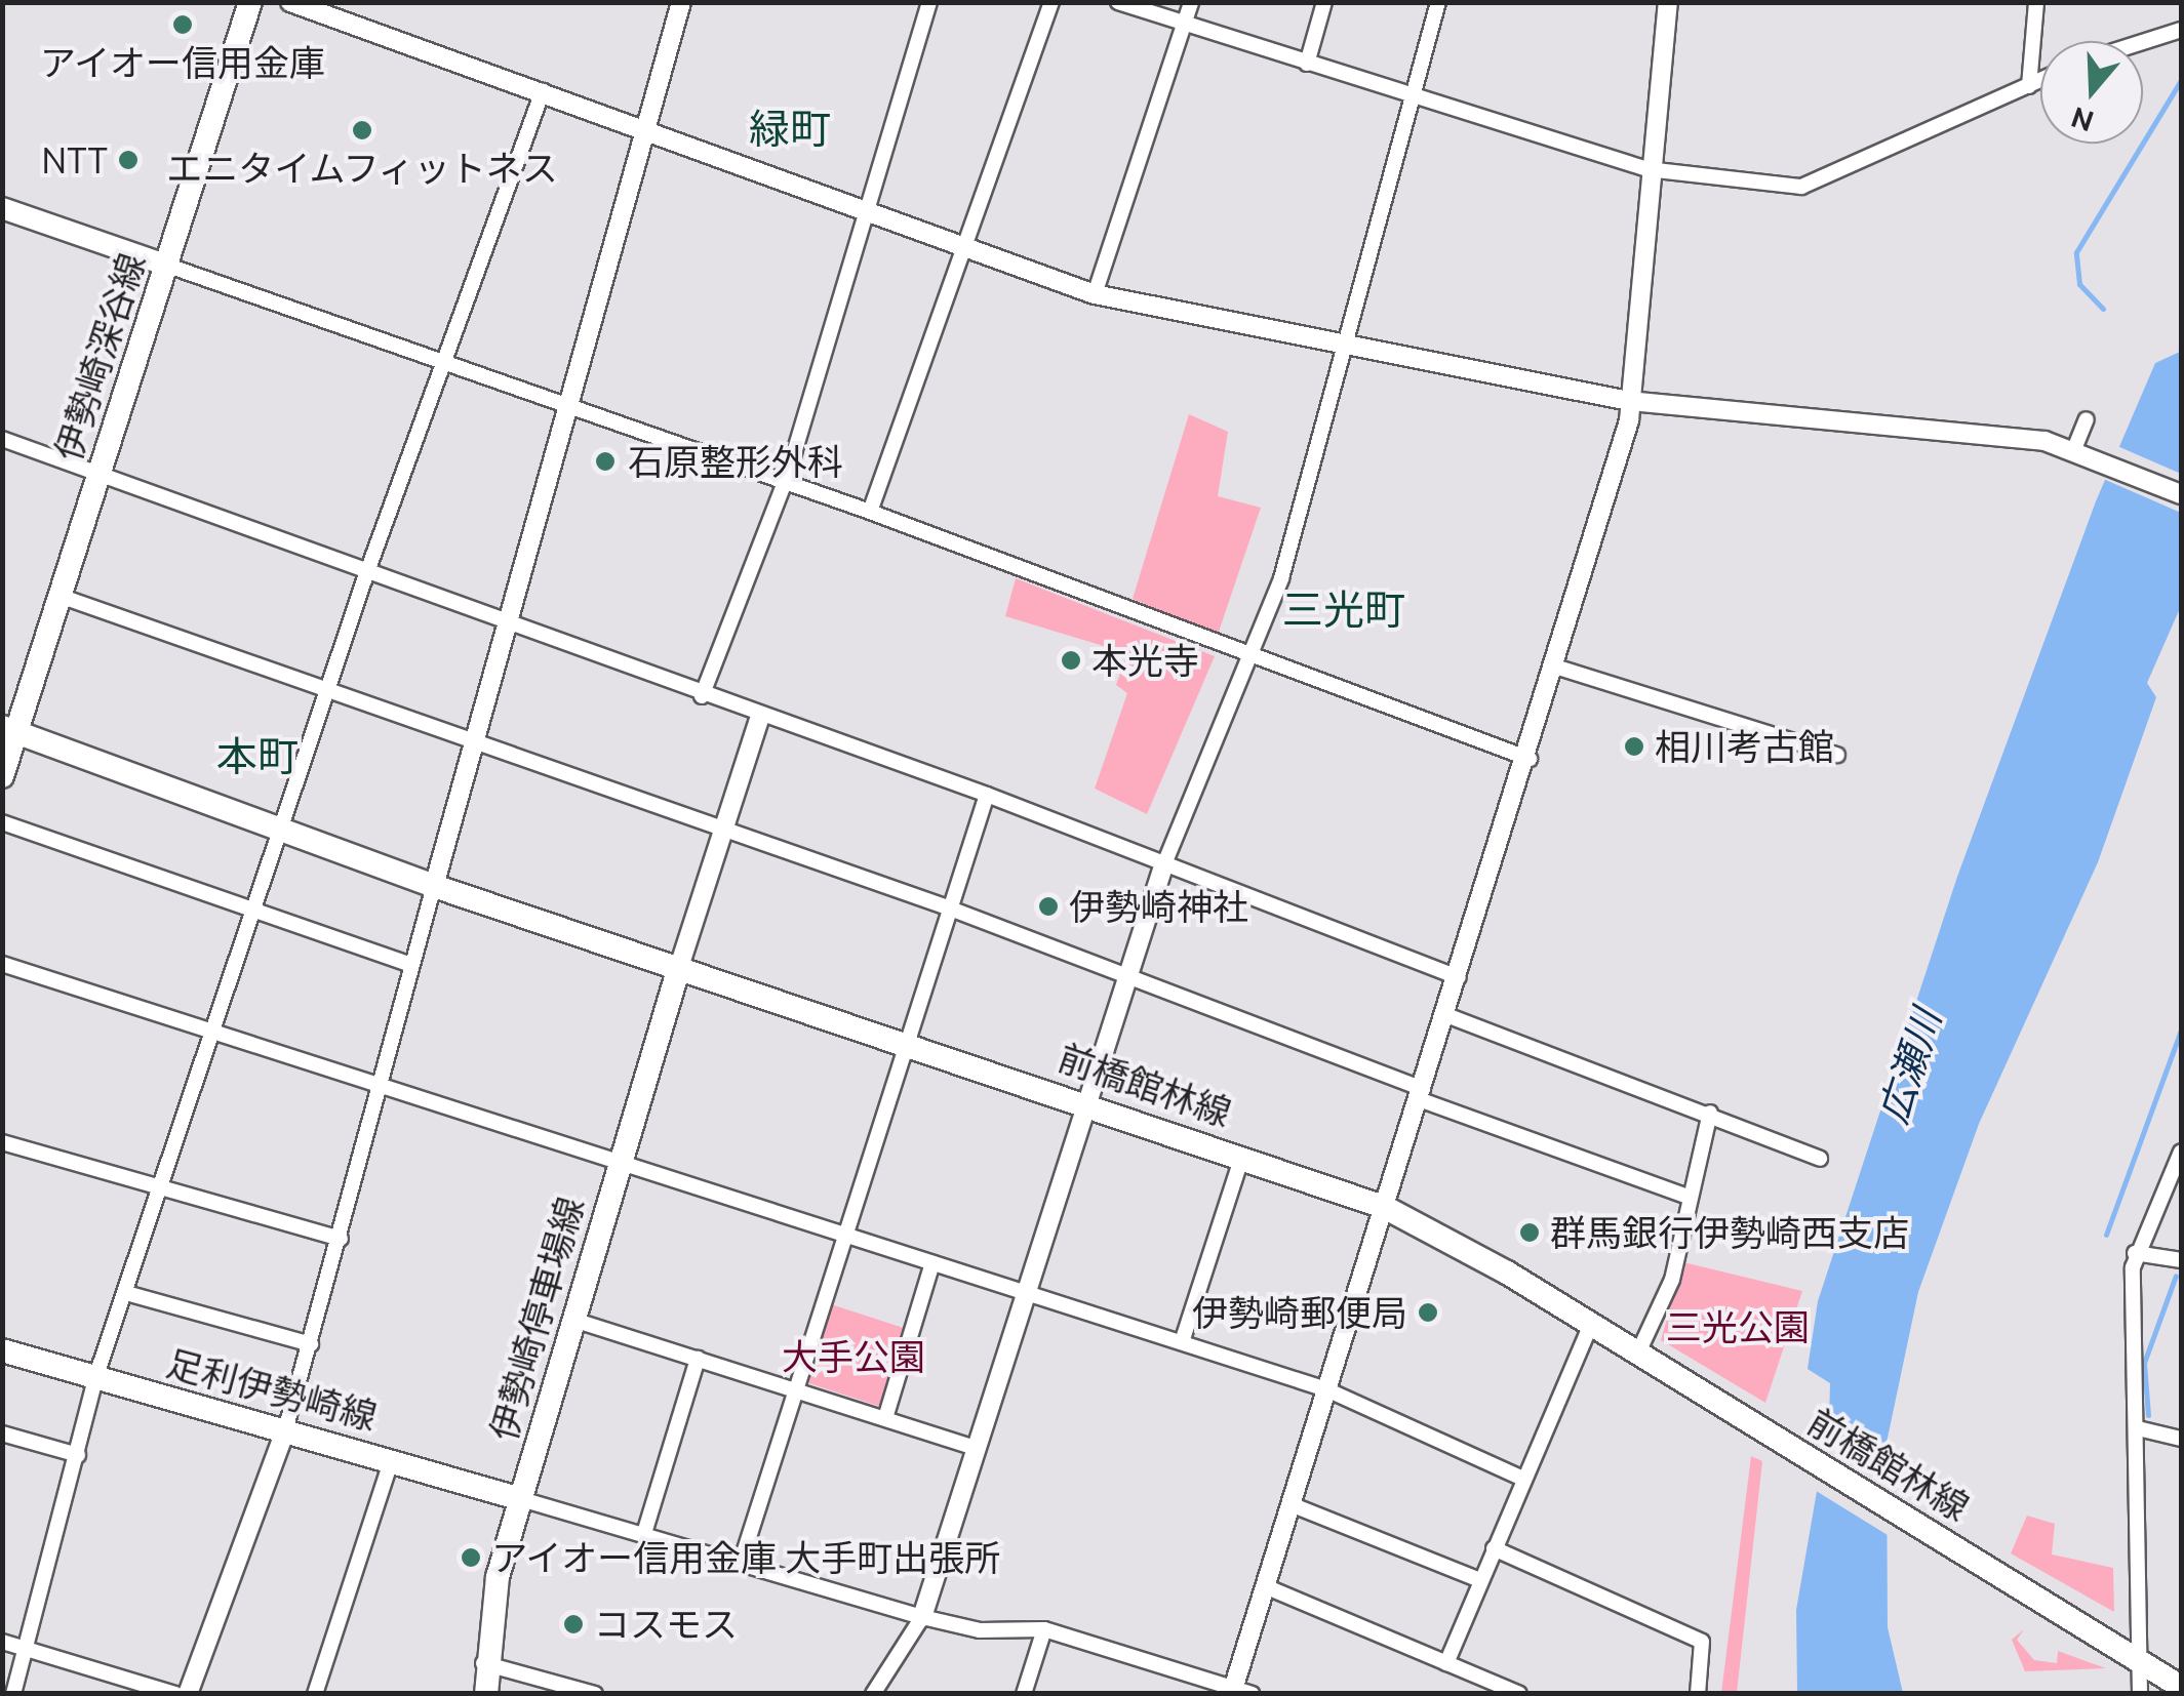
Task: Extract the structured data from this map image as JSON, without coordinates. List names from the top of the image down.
{
  "streets": {
    "main road": [
      "伊勢崎深谷線",
      "前橋館林線",
      "伊勢崎停車場線",
      "足利伊勢崎線"
    ]
  },
  "crossings": [
    ["伊勢崎深谷線", "前橋館林線"],
    ["前橋館林線", "伊勢崎停車場線"],
    ["伊勢崎停車場線", "足利伊勢崎線"]
  ],
  "districts": ["緑町", "三光町", "本町"],
  "water": ["広瀬川"],
  "parks": ["三光公園", "大手公園"],
  "places": [
    "アイオー信用金庫",
    "エニタイムフィットネス",
    "NTT",
    "石原整形外科",
    "本光寺",
    "相川考古館",
    "伊勢崎神社",
    "群馬銀行伊勢崎西支店",
    "伊勢崎郵便局",
    "アイオー信用金庫 大手町出張所",
    "コスモス"
  ],
  "north": "bottom"
}
